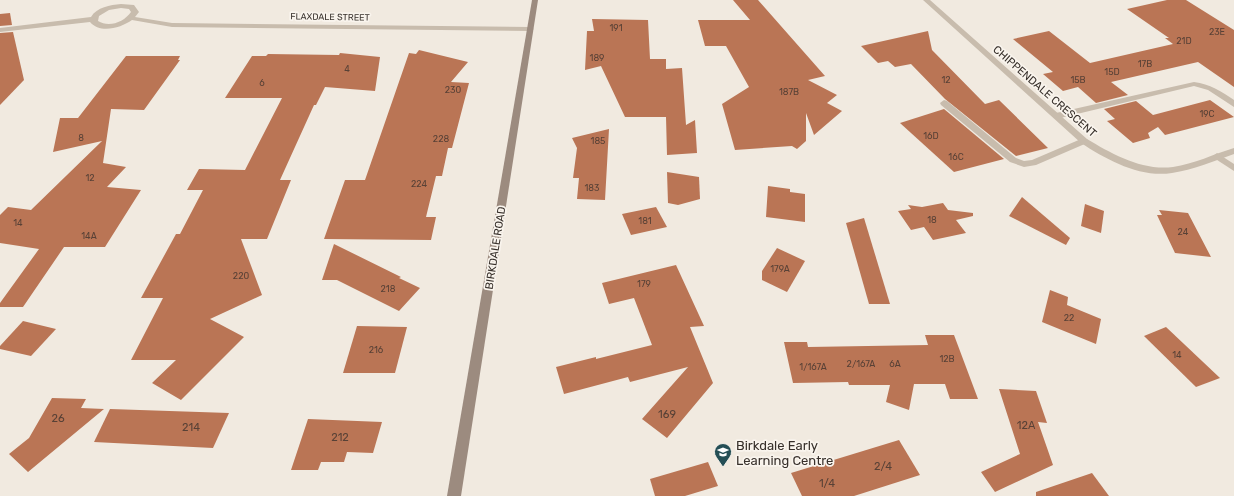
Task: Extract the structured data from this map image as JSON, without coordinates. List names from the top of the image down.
{
  "streets": {
    "main road": ["BIRKDALE ROAD"],
    "street": ["FLAXDALE STREET", "CHIPPENDALE CRESCENT"]
  },
  "crossings": [
    ["FLAXDALE STREET", "BIRKDALE ROAD"]
  ],
  "places": {
    "school or university": ["Birkdale Early Learning Centre"]
  },
  "house_numbers": [
    "191",
    "23E",
    "21D",
    "189",
    "17B",
    "4",
    "15D",
    "12",
    "15B",
    "6",
    "230",
    "187B",
    "19C",
    "16D",
    "8",
    "228",
    "185",
    "16C",
    "12",
    "224",
    "183",
    "18",
    "181",
    "14",
    "24",
    "14A",
    "179A",
    "220",
    "179",
    "218",
    "22",
    "216",
    "14",
    "12B",
    "2/167A",
    "6A",
    "1/167A",
    "169",
    "26",
    "12A",
    "214",
    "212",
    "2/4",
    "1/4"
  ]
}
